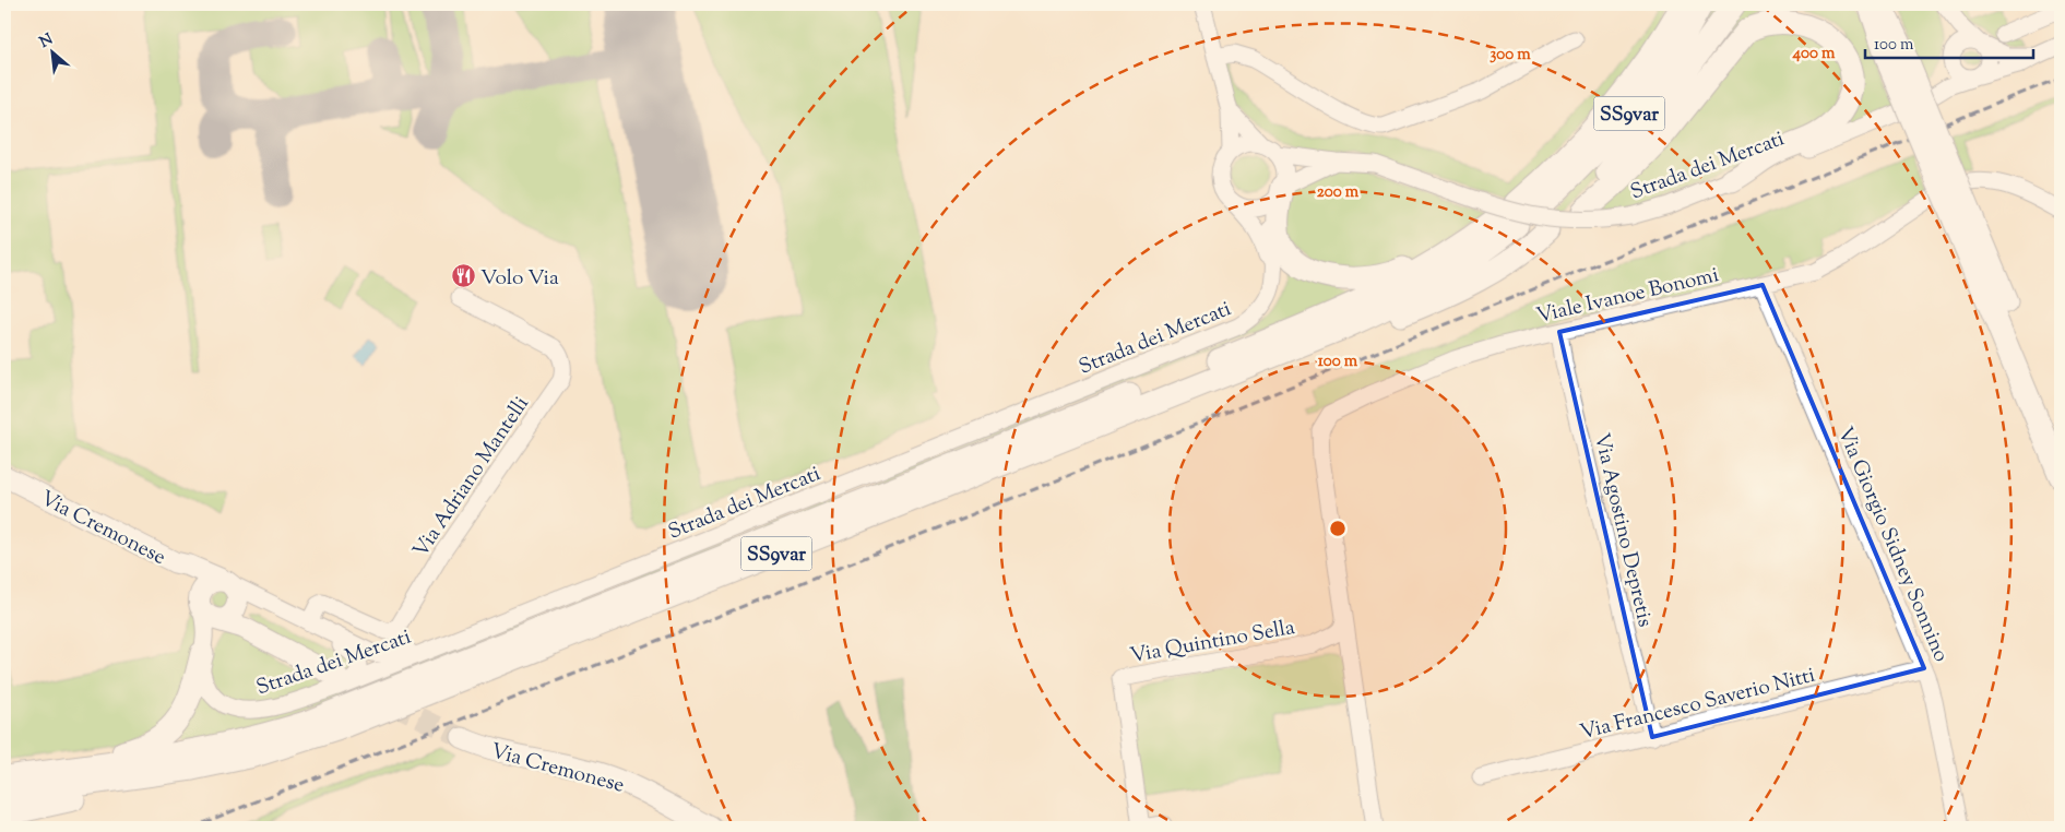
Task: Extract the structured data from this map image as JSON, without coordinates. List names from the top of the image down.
{
  "streets": {
    "highway": ["SS9var"],
    "main road": ["Via Cremonese"],
    "street": [
      "Strada dei Mercati",
      "Viale Ivanoe Bonomi",
      "Via Adriano Mantelli",
      "Via Agostino Depretis",
      "Via Giorgio Sidney Sonnino",
      "Via Quintino Sella",
      "Via Francesco Saverio Nitti"
    ]
  },
  "crossings": [
    ["Strada dei Mercati", "Via Adriano Mantelli"],
    ["Strada dei Mercati", "Via Cremonese"],
    ["Viale Ivanoe Bonomi", "Via Agostino Depretis"],
    ["Viale Ivanoe Bonomi", "Via Giorgio Sidney Sonnino"],
    ["Viale Ivanoe Bonomi", "Via Quintino Sella"],
    ["Via Agostino Depretis", "Via Francesco Saverio Nitti"],
    ["Via Giorgio Sidney Sonnino", "Via Francesco Saverio Nitti"]
  ],
  "places": {
    "restaurant": ["Volo Via"]
  },
  "scale_bar": "100 m",
  "north": "top left",
  "rings": [
    "400 m",
    "300 m",
    "200 m",
    "100 m"
  ]
}
